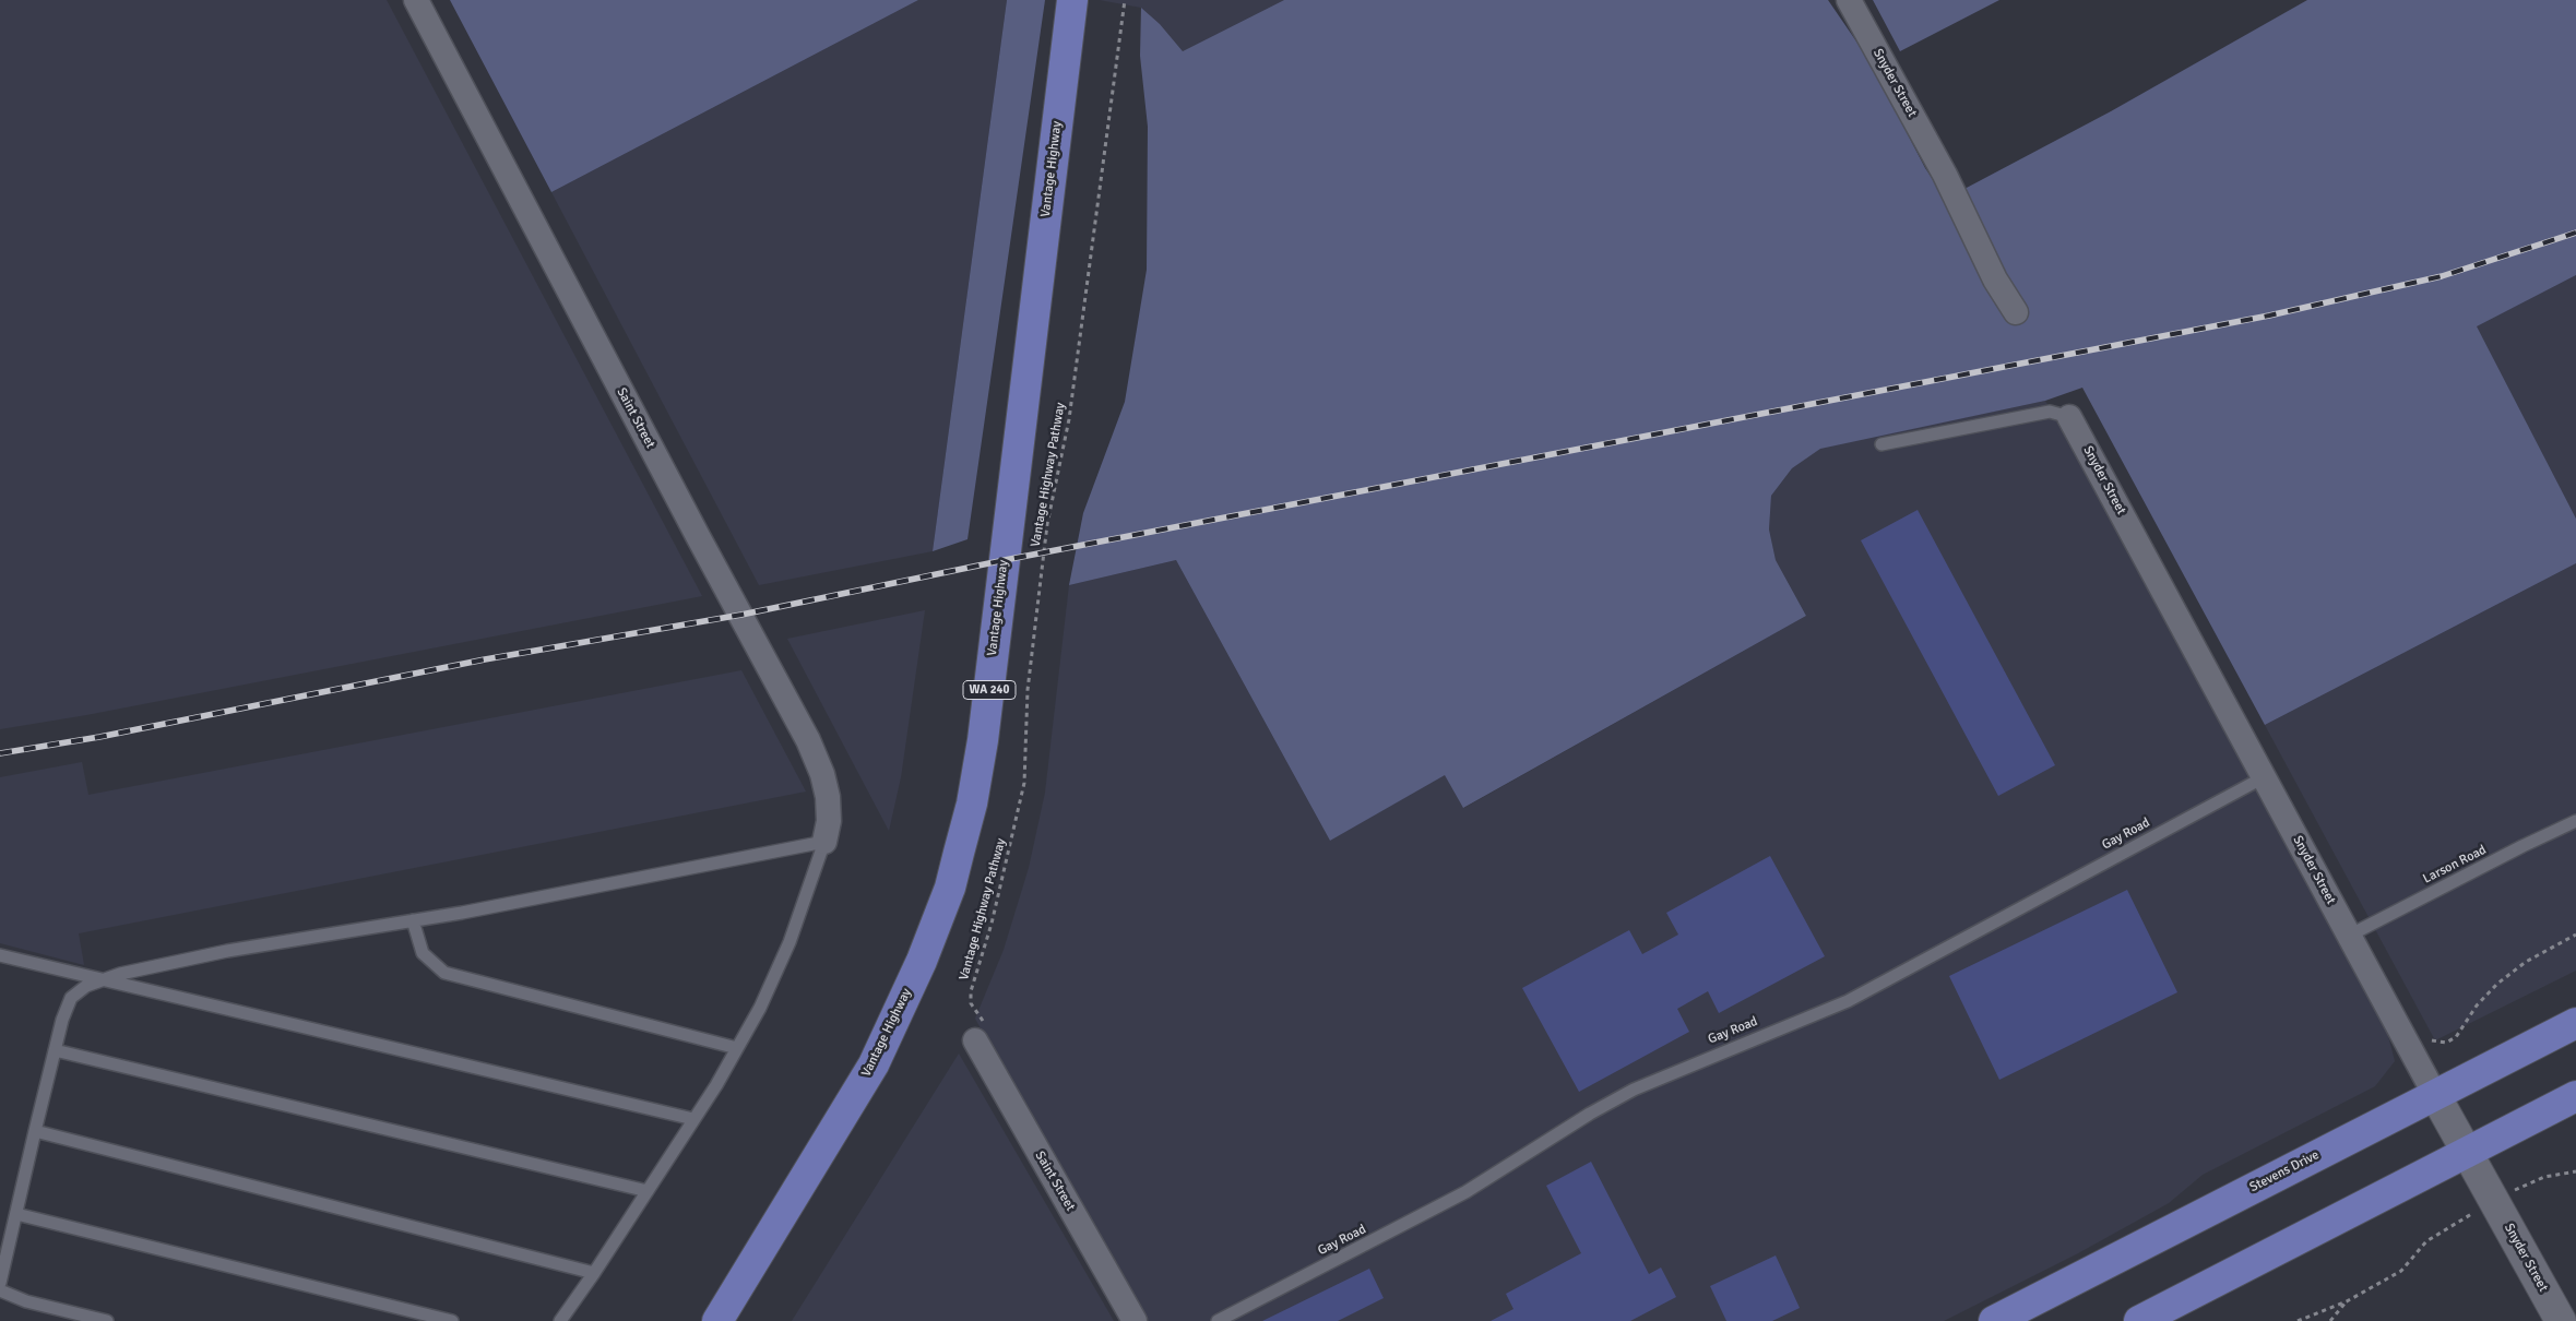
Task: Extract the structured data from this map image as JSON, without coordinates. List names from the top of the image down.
{
  "streets": {
    "main road": ["Vantage Highway", "WA 240", "Stevens Drive"],
    "street": ["Snyder Street", "Saint Street"],
    "lane": ["Gay Road", "Larson Road"],
    "path": ["Vantage Highway Pathway"]
  },
  "crossings": [
    ["Snyder Street", "Gay Road"],
    ["Snyder Street", "Larson Road"],
    ["Snyder Street", "Stevens Drive"],
    ["Saint Street", "Vantage Highway Pathway"]
  ]
}
